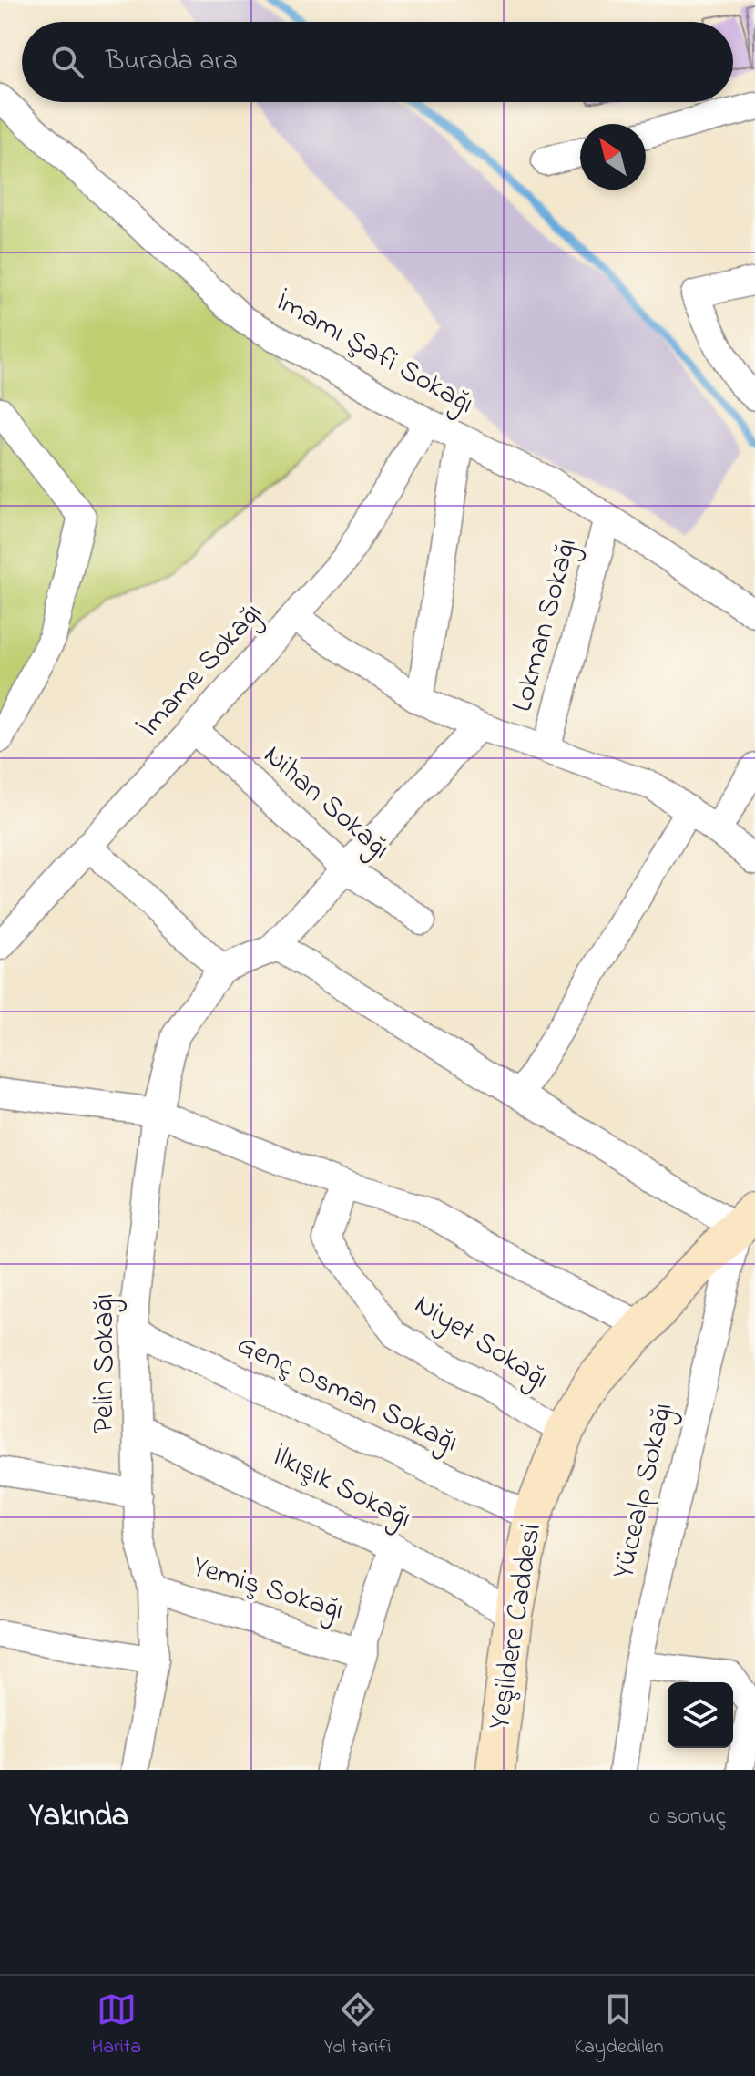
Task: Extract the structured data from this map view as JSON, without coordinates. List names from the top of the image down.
{
  "streets": {
    "street": [
      "İmamı Şafi Sokağı",
      "Lokman Sokağı",
      "İmame Sokağı",
      "Nihan Sokağı",
      "Niyet Sokağı",
      "Pelin Sokağı",
      "Genç Osman Sokağı",
      "İlkışık Sokağı",
      "Yücealp Sokağı",
      "Yemiş Sokağı",
      "Yeşildere Caddesi"
    ]
  },
  "crossings": [
    ["İmamı Şafi Sokağı", "Lokman Sokağı"],
    ["İmamı Şafi Sokağı", "İmame Sokağı"],
    ["İmame Sokağı", "Nihan Sokağı"],
    ["Niyet Sokağı", "Yeşildere Caddesi"],
    ["Pelin Sokağı", "Genç Osman Sokağı"],
    ["Pelin Sokağı", "İlkışık Sokağı"],
    ["Pelin Sokağı", "Yemiş Sokağı"],
    ["Genç Osman Sokağı", "Yeşildere Caddesi"],
    ["İlkışık Sokağı", "Yeşildere Caddesi"],
    ["Yücealp Sokağı", "Yeşildere Caddesi"]
  ],
  "north": "top left",
  "page": {
    "search": "Burada ara",
    "heading": ["Yakında", "0 sonuç"],
    "nav": ["Harita", "Yol tarifi", "Kaydedilen"]
  }
}
